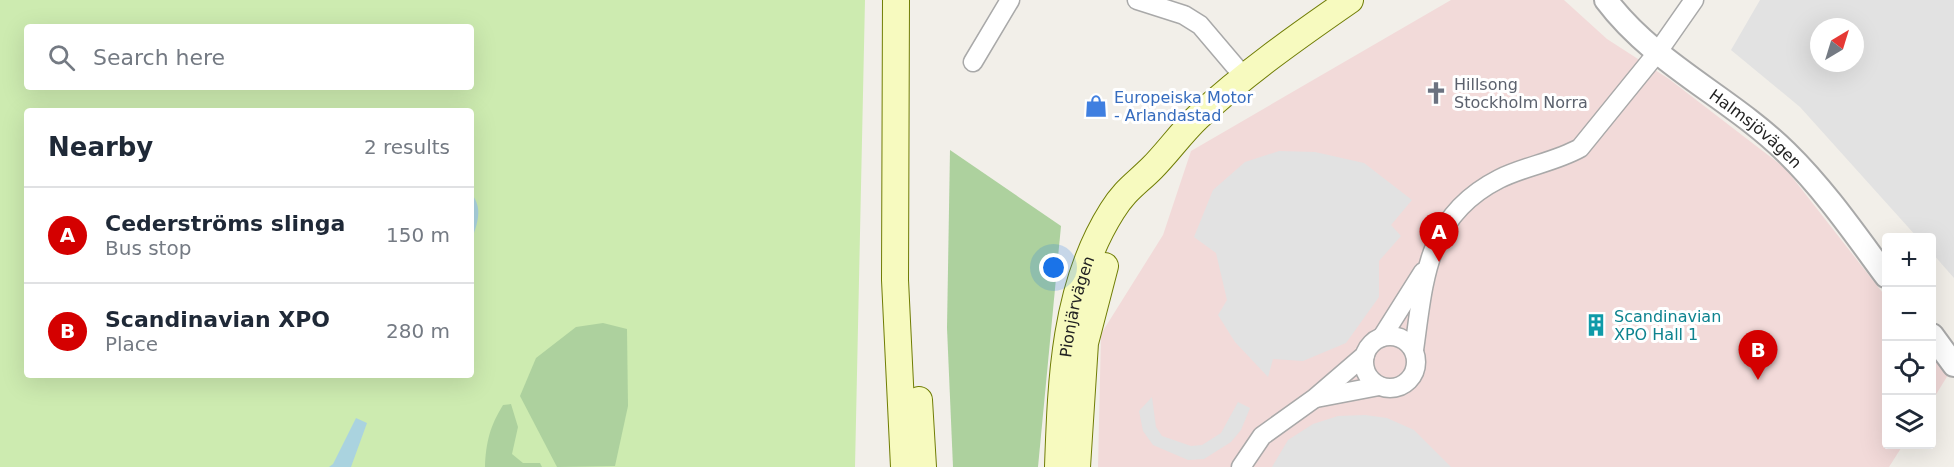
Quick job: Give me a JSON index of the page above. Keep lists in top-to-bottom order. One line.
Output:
{"streets":{"main road":["Pionjärvägen"],"street":["Halmsjövägen"]},"places":{"church":["Hillsong Stockholm Norra"],"shop":["Europeiska Motor - Arlandastad"],"building":["Scandinavian XPO Hall 1"]},"north":"top right","page":{"search":"Search here","heading":["Nearby","2 results"],"list":[{"mark":"A","name":"Cederströms slinga","note":"Bus stop","value":"150 m"},{"mark":"B","name":"Scandinavian XPO","note":"Place","value":"280 m"}],"pins":["A","B"],"map_buttons":["+","−"]}}
